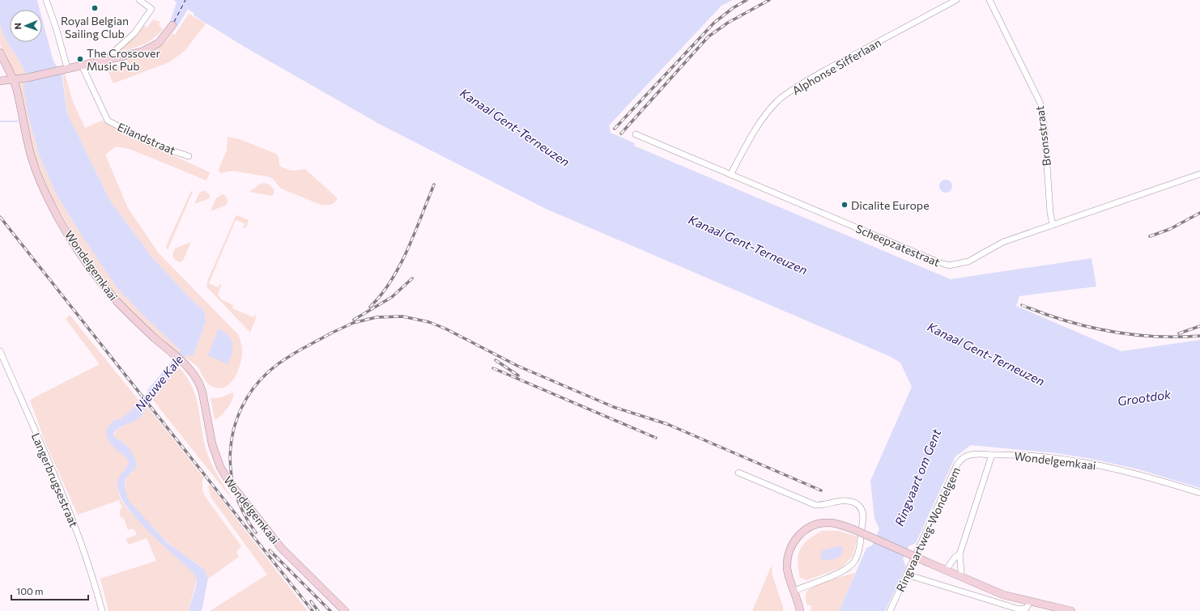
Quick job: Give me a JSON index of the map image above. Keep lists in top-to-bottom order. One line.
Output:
{"streets":{"main road":["Wondelgemkaai"],"street":["Alphonse Sifferlaan","Bronsstraat","Eilandstraat","Scheepzatestraat","Langerbrugsestraat","Ringvaartweg-Wondelgem"]},"crossings":[["Alphonse Sifferlaan","Scheepzatestraat"],["Bronsstraat","Scheepzatestraat"],["Wondelgemkaai","Ringvaartweg-Wondelgem"]],"water":["Kanaal Gent-Terneuzen","Nieuwe Kale","Grootdok","Ringvaart om Gent"],"places":["Royal Belgian Sailing Club","The Crossover Music Pub","Dicalite Europe"],"scale_bar":"100 m","north":"left"}
